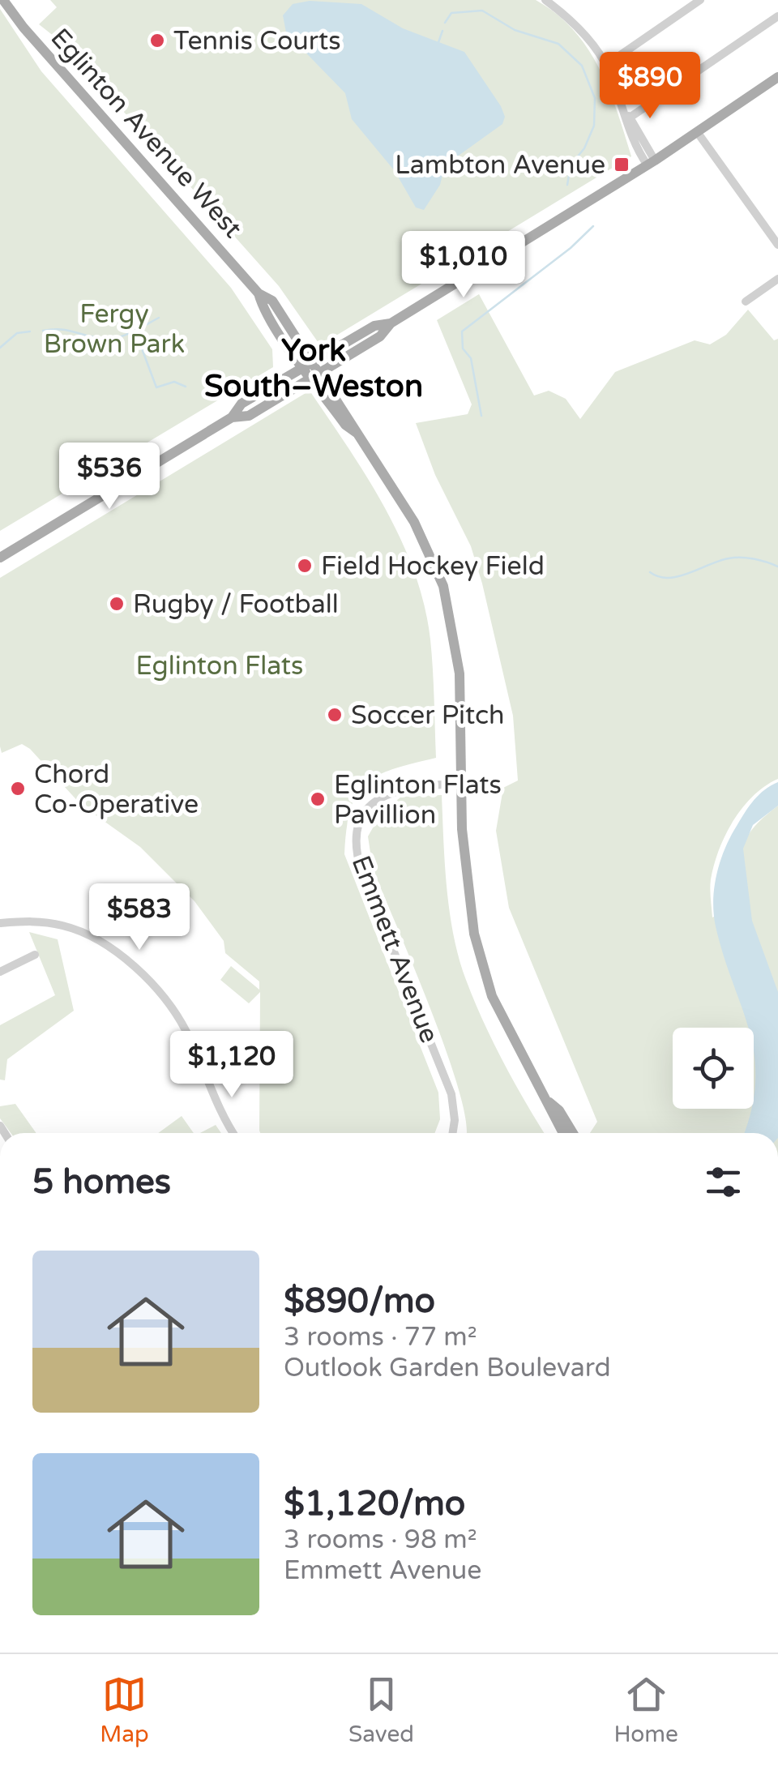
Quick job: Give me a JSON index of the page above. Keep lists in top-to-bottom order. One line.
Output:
{"streets":{"main road":["Eglinton Avenue West"],"street":["Emmett Avenue"]},"crossings":[["Eglinton Avenue West","Emmett Avenue"]],"districts":["York South–Weston"],"parks":["Fergy Brown Park","Eglinton Flats"],"places":{"other":["Tennis Courts","Field Hockey Field","Rugby / Football","Soccer Pitch","Chord Co-Operative","Eglinton Flats Pavillion"],"transit":["Lambton Avenue"]},"page":{"price":["$890","$1,010","$536","$583","$1,120"],"heading":"5 homes","list":[{"name":"$890/mo","note":"3 rooms · 77 m² · Outlook Garden Boulevard"},{"name":"$1,120/mo","note":"3 rooms · 98 m² · Emmett Avenue"}],"tabs":["Map","Saved","Home"]}}
